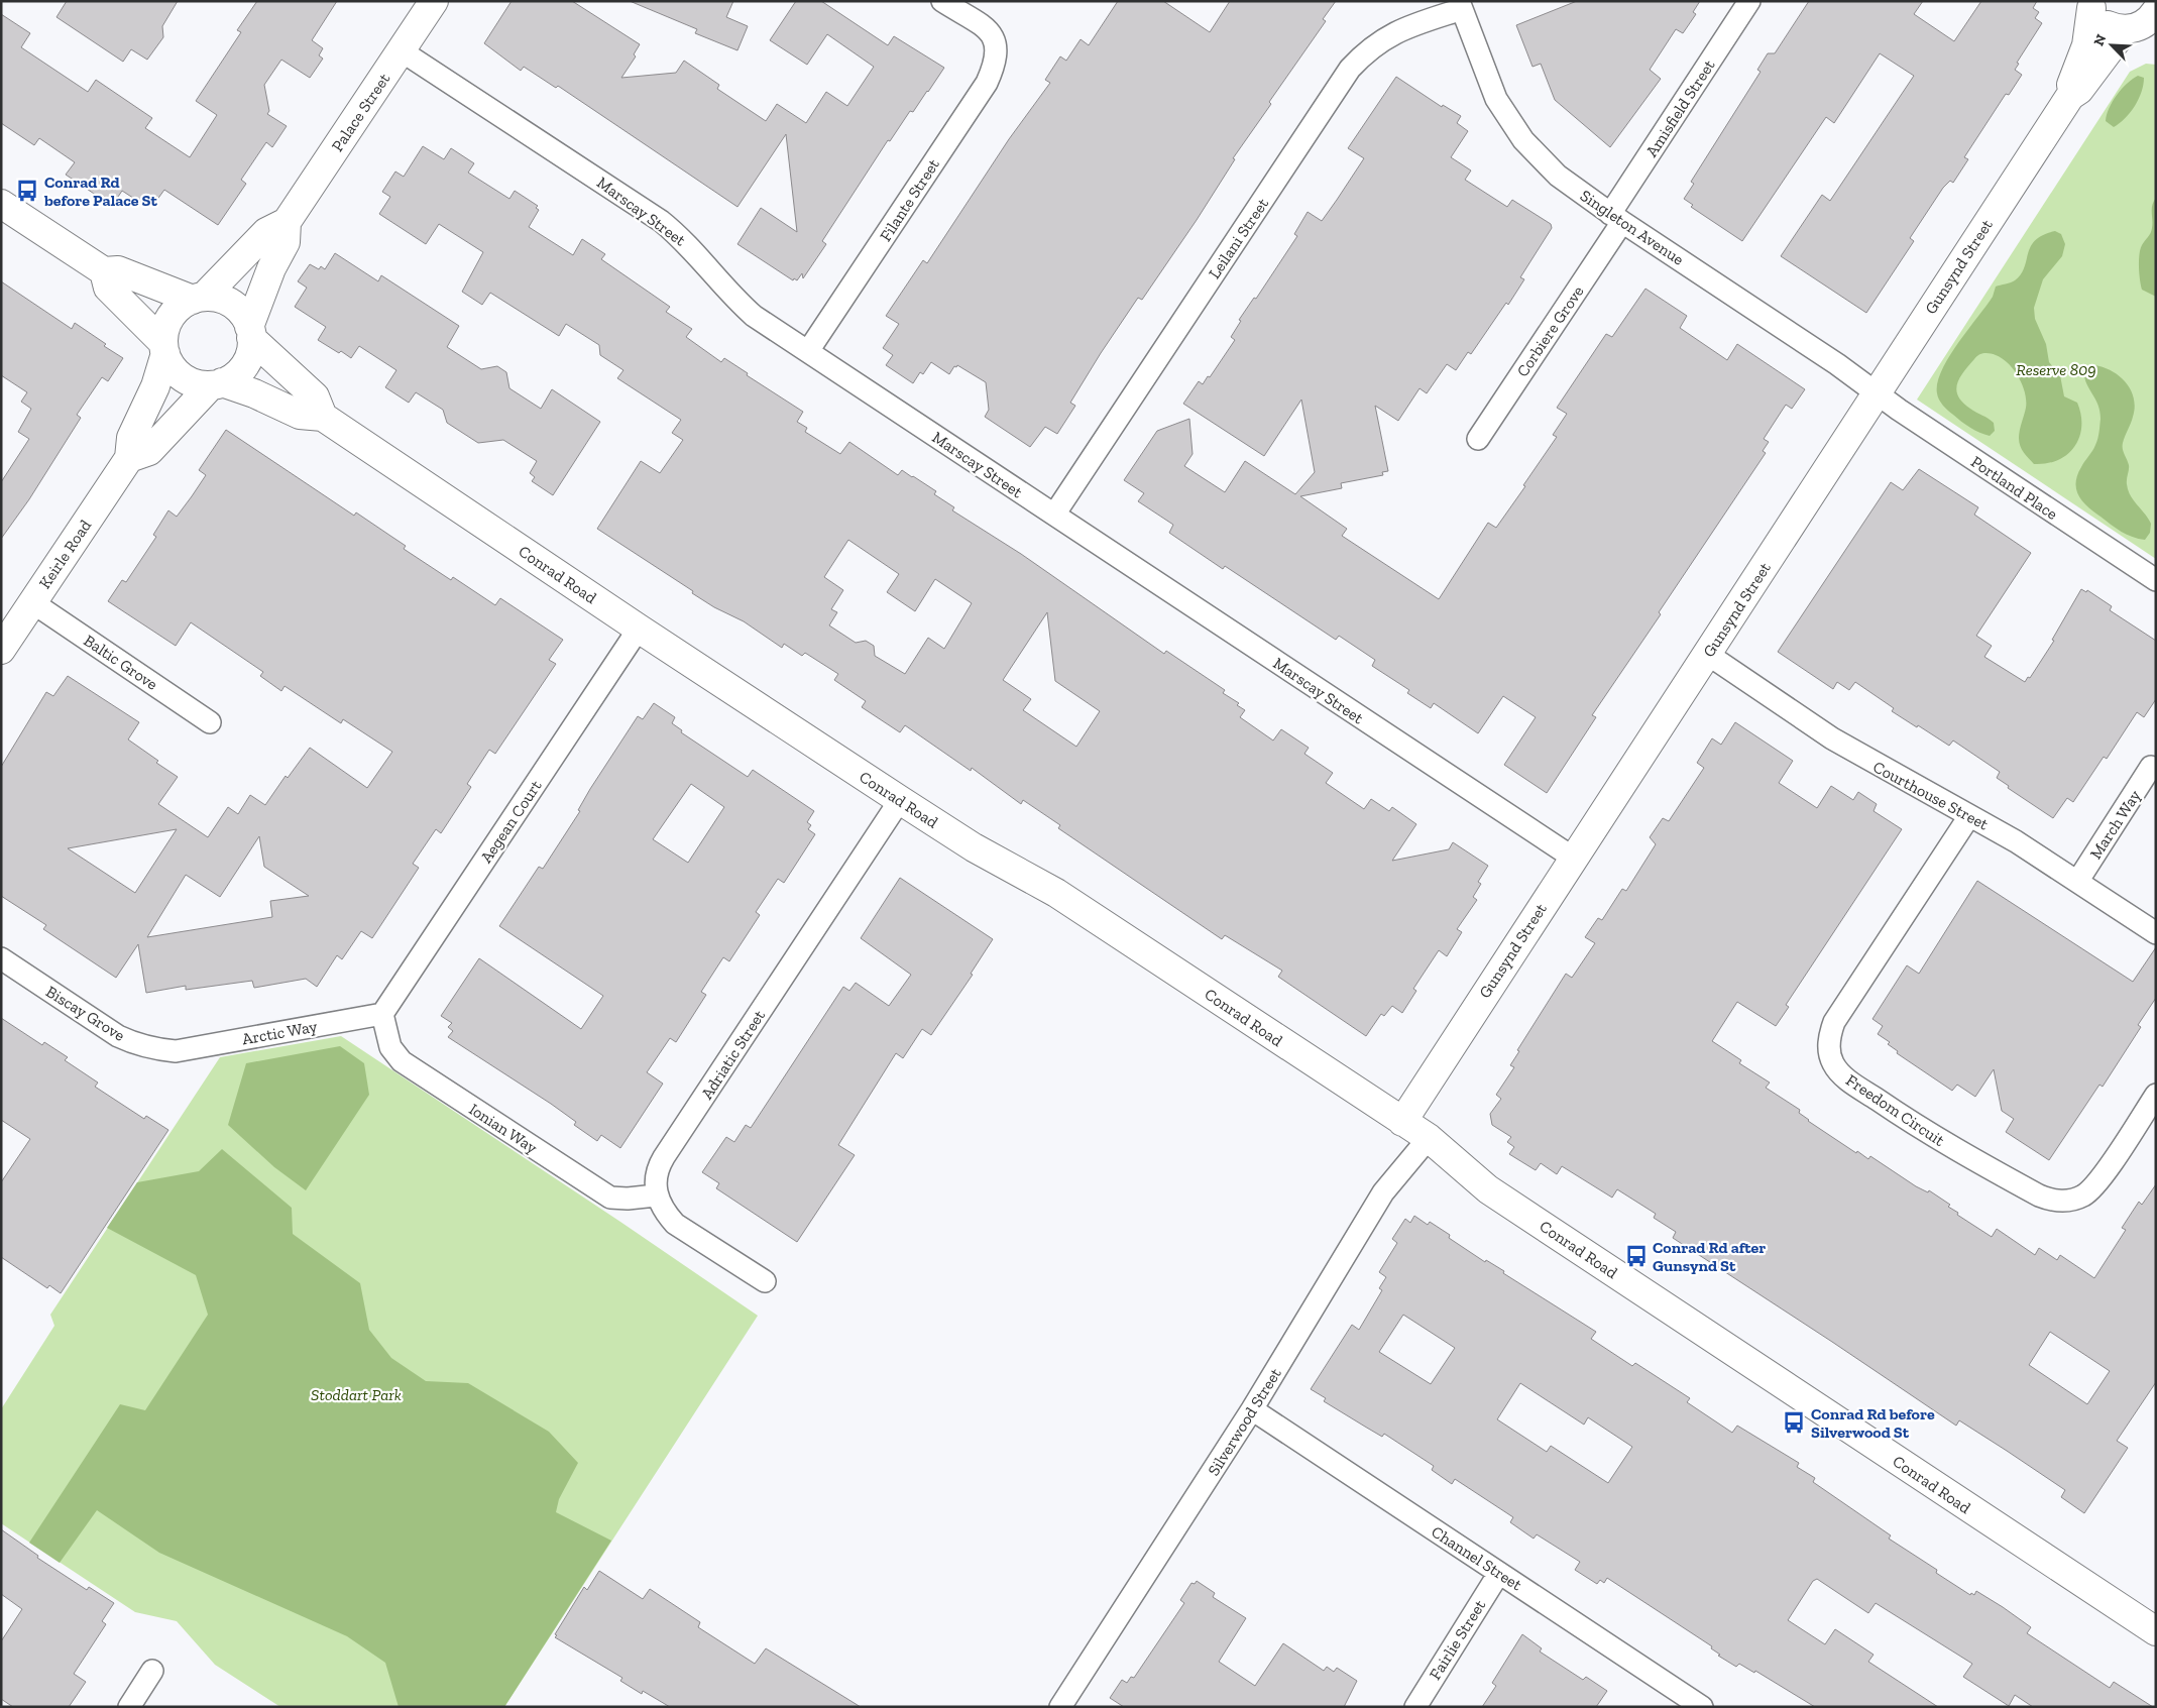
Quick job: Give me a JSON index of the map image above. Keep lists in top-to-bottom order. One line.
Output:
{"streets":{"street":["Amisfield Street","Palace Street","Filante Street","Marscay Street","Singleton Avenue","Leilani Street","Gunsynd Street","Corbiere Grove","Portland Place","Keirle Road","Conrad Road","Baltic Grove","Courthouse Street","Aegean Court","March Way","Biscay Grove","Arctic Way","Adriatic Street","Freedom Circuit","Ionian Way","Silverwood Street","Channel Street","Fairlie Street"]},"crossings":[["Amisfield Street","Singleton Avenue"],["Amisfield Street","Corbiere Grove"],["Palace Street","Marscay Street"],["Palace Street","Keirle Road"],["Palace Street","Conrad Road"],["Filante Street","Marscay Street"],["Marscay Street","Leilani Street"],["Marscay Street","Gunsynd Street"],["Singleton Avenue","Leilani Street"],["Singleton Avenue","Gunsynd Street"],["Singleton Avenue","Corbiere Grove"],["Singleton Avenue","Portland Place"],["Gunsynd Street","Portland Place"],["Gunsynd Street","Conrad Road"],["Gunsynd Street","Courthouse Street"],["Keirle Road","Conrad Road"],["Keirle Road","Baltic Grove"],["Conrad Road","Aegean Court"],["Conrad Road","Adriatic Street"],["Conrad Road","Silverwood Street"],["Courthouse Street","March Way"],["Courthouse Street","Freedom Circuit"],["Aegean Court","Arctic Way"],["Aegean Court","Ionian Way"],["Biscay Grove","Arctic Way"],["Arctic Way","Ionian Way"],["Adriatic Street","Ionian Way"],["Silverwood Street","Channel Street"],["Channel Street","Fairlie Street"]],"parks":["Reserve 809","Stoddart Park"],"places":{"bus stop":["Conrad Rd before Palace St","Conrad Rd after Gunsynd St","Conrad Rd before Silverwood St"]},"north":"top left"}
